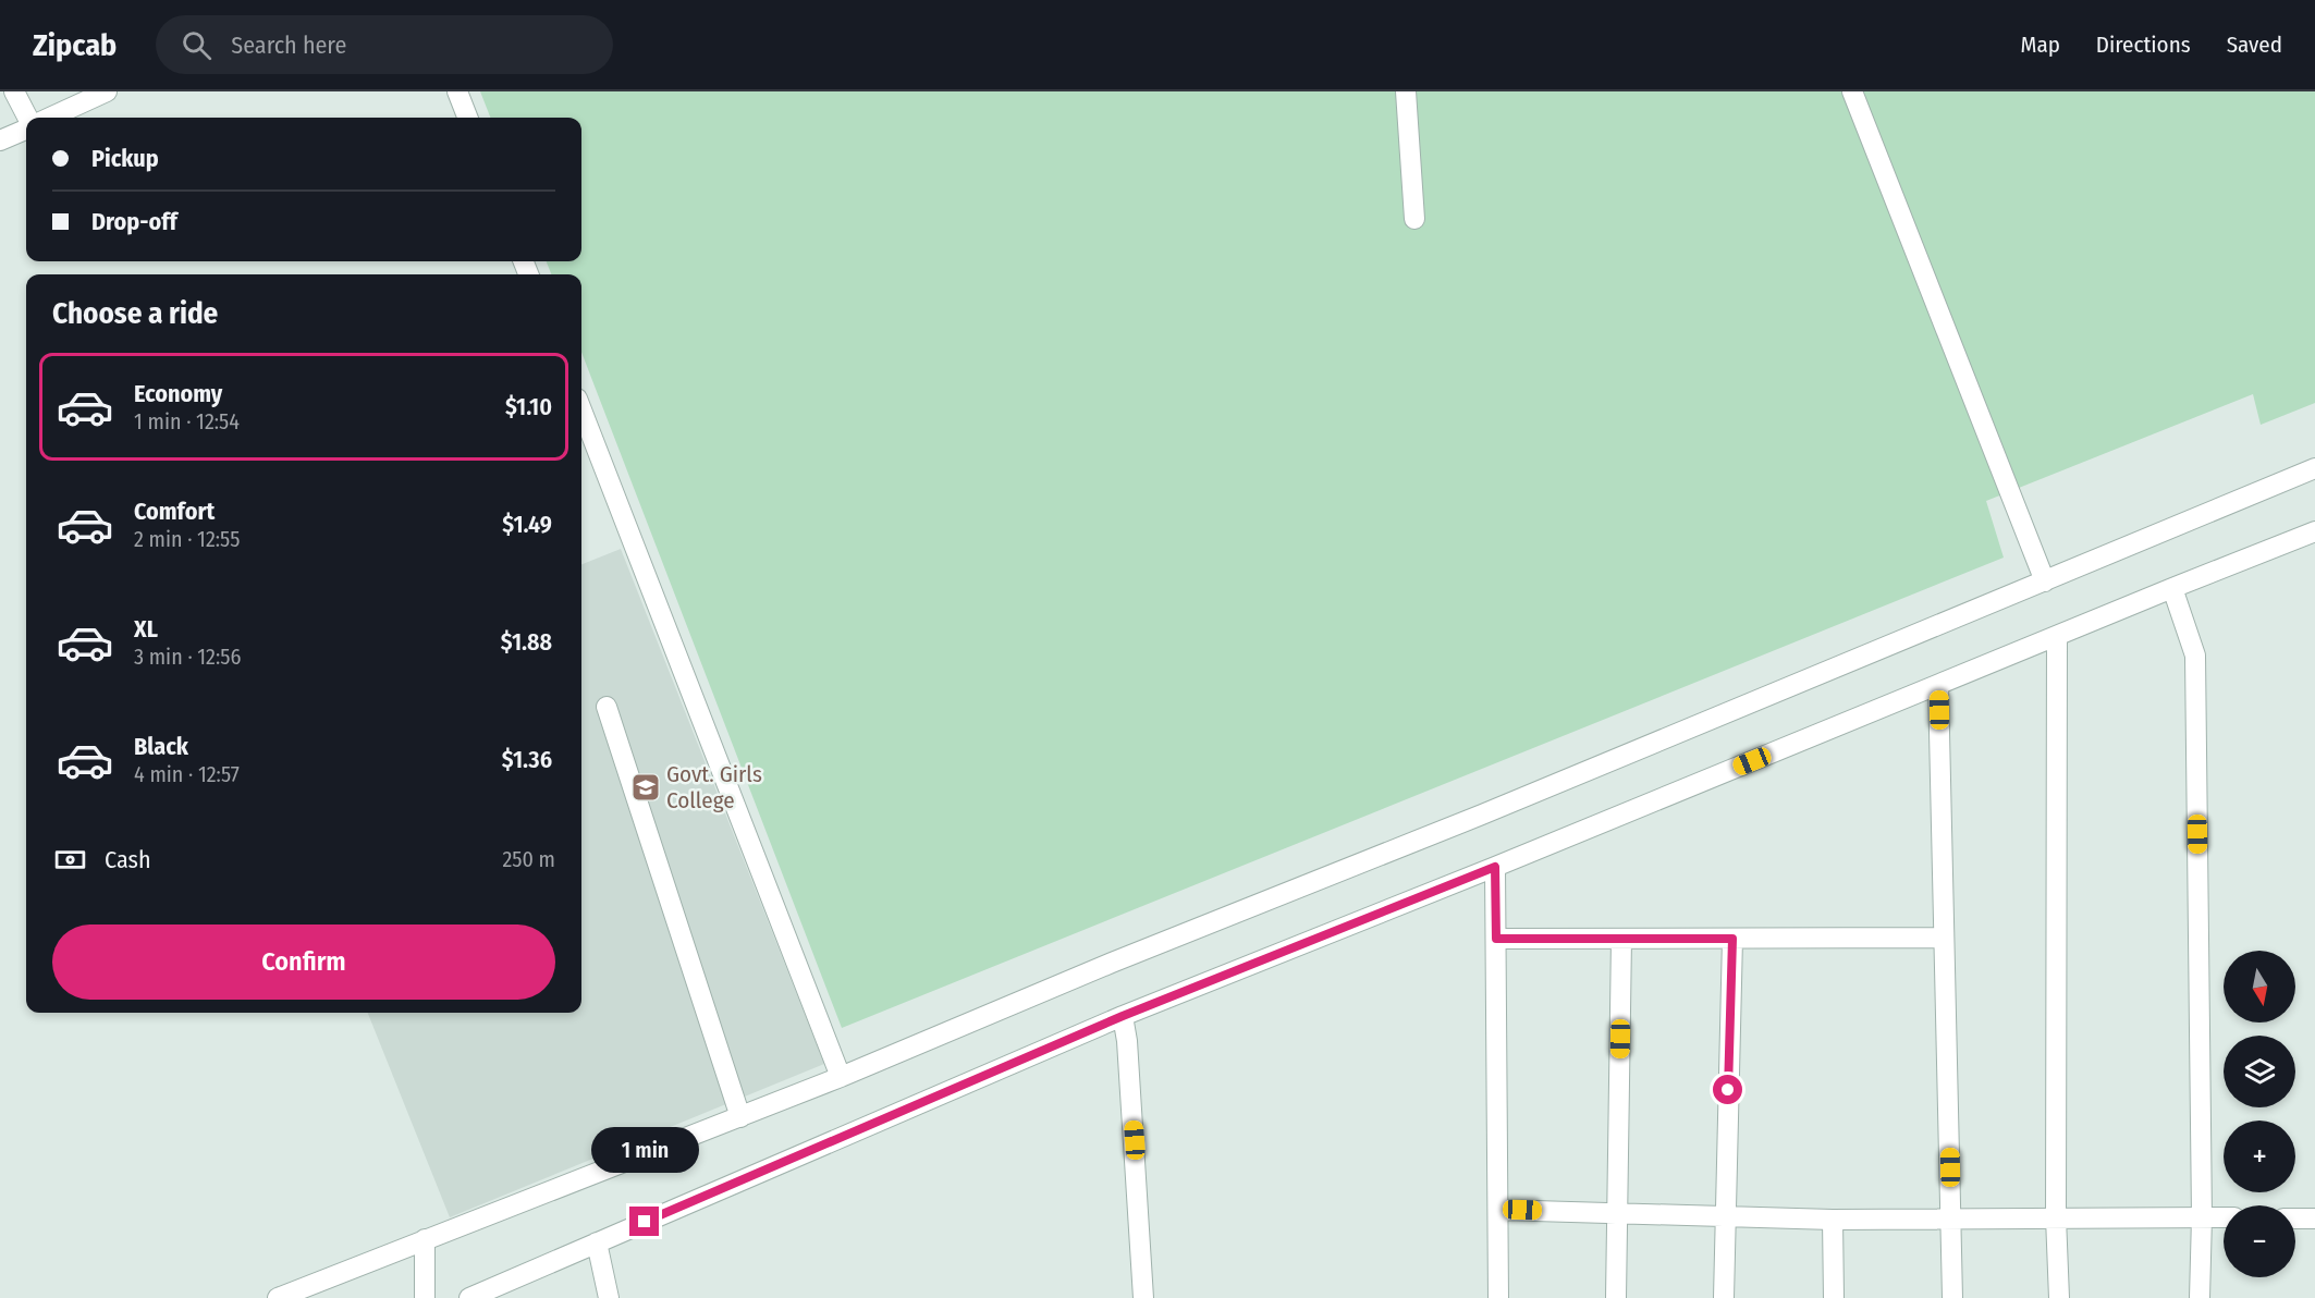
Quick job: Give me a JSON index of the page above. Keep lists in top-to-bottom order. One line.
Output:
{"places":{"school or university":["Govt. Girls College"]},"north":"bottom","page":{"header":"Zipcab","search":"Search here","nav":["Map","Directions","Saved"],"banner":["Pickup","Drop-off"],"heading":"Choose a ride","list":[{"name":"Economy","note":"1 min · 12:54","value":"$1.10"},{"name":"Comfort","note":"2 min · 12:55","value":"$1.49"},{"name":"XL","note":"3 min · 12:56","value":"$1.88"},{"name":"Black","note":"4 min · 12:57","value":"$1.36"}],"pay":["Cash","250 m"],"buttons":"Confirm","map_buttons":["+","−"],"bubble":"1 min"}}
